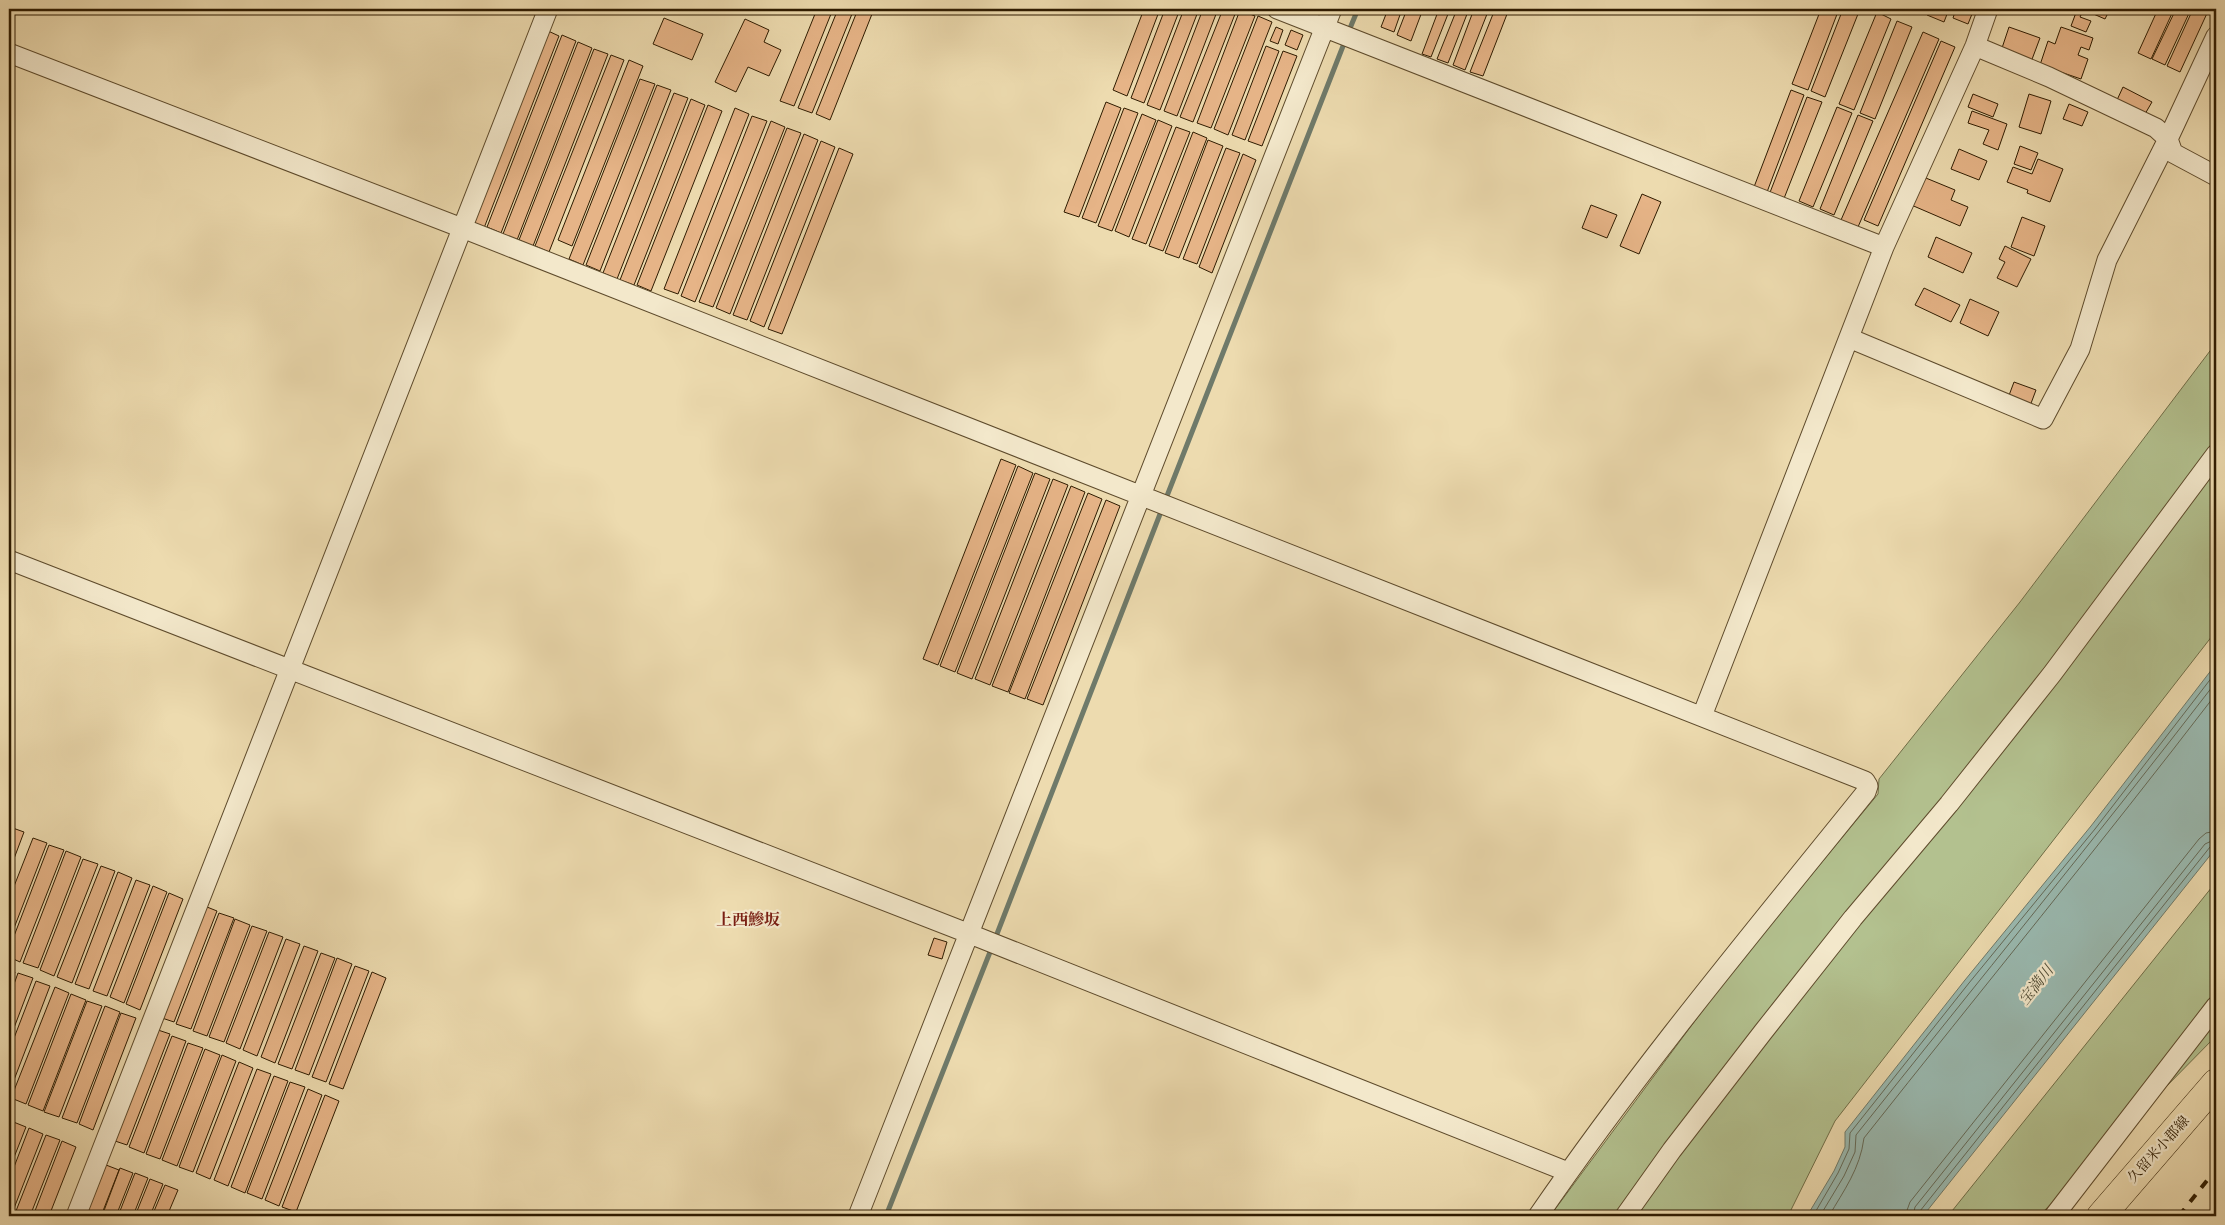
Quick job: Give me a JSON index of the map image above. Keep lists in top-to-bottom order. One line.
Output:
{"streets":{"main road":["久留米小郡線"]},"districts":["上西鰺坂"],"water":["宝満川"]}
